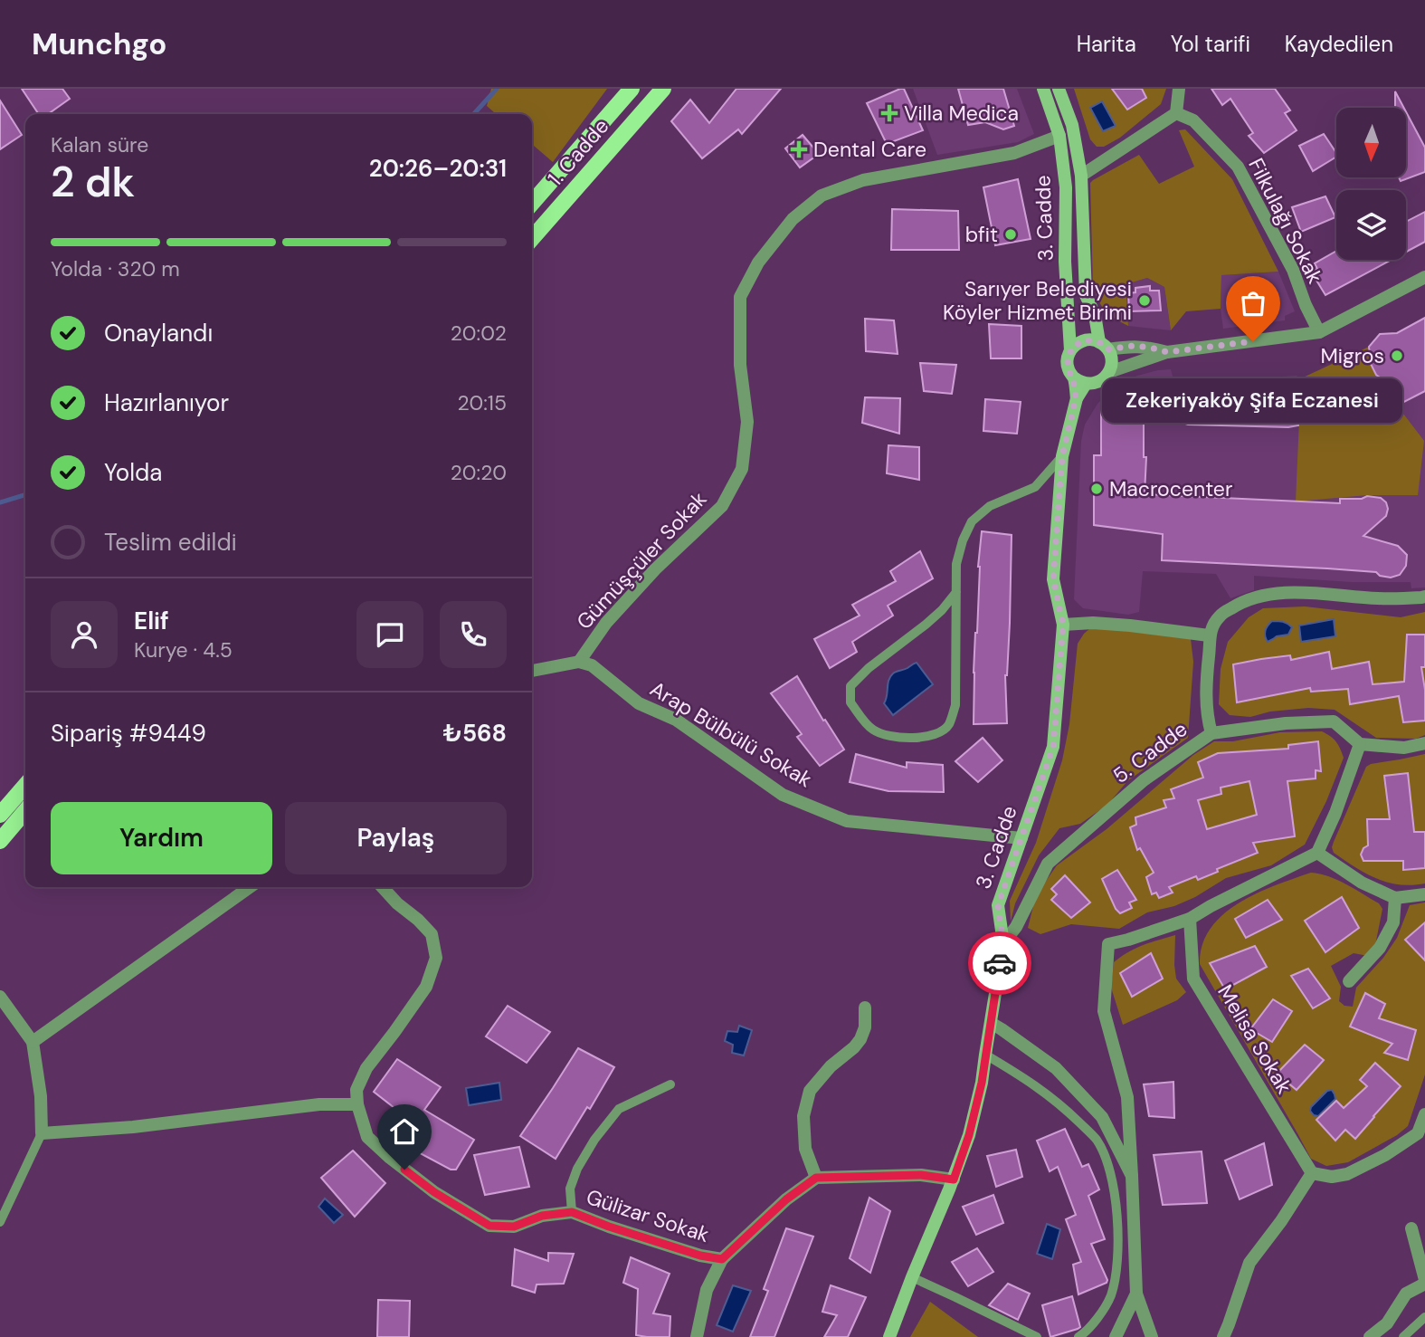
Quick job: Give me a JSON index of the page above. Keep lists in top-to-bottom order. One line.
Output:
{"streets":{"main road":["1. Cadde","3. Cadde"],"street":["Filkulağı Sokak","Gümüşçüler Sokak","Arap Bülbülü Sokak","5. Cadde","Melisa Sokak","Gülizar Sokak"]},"crossings":[["3. Cadde","Gümüşçüler Sokak"],["3. Cadde","Arap Bülbülü Sokak"],["3. Cadde","5. Cadde"],["Gümüşçüler Sokak","Arap Bülbülü Sokak"]],"places":{"health":["Villa Medica","Dental Care"],"other":["bfit","Sarıyer Belediyesi Köyler Hizmet Birimi","Zekeriyaköy Şifa Eczanesi","Migros","Macrocenter"]},"north":"bottom","page":{"header":"Munchgo","nav":["Harita","Yol tarifi","Kaydedilen"],"heading":["2 dk","Kalan süre","20:26–20:31"],"panel":["Elif","Kurye · 4.5","Sipariş #9449","₺568"],"bar":"Yolda · 320 m","list":[["Onaylandı","20:02"],["Hazırlanıyor","20:15"],["Yolda","20:20"],"Teslim edildi"],"bubble":"Zekeriyaköy Şifa Eczanesi","buttons":["Yardım","Paylaş"]}}
